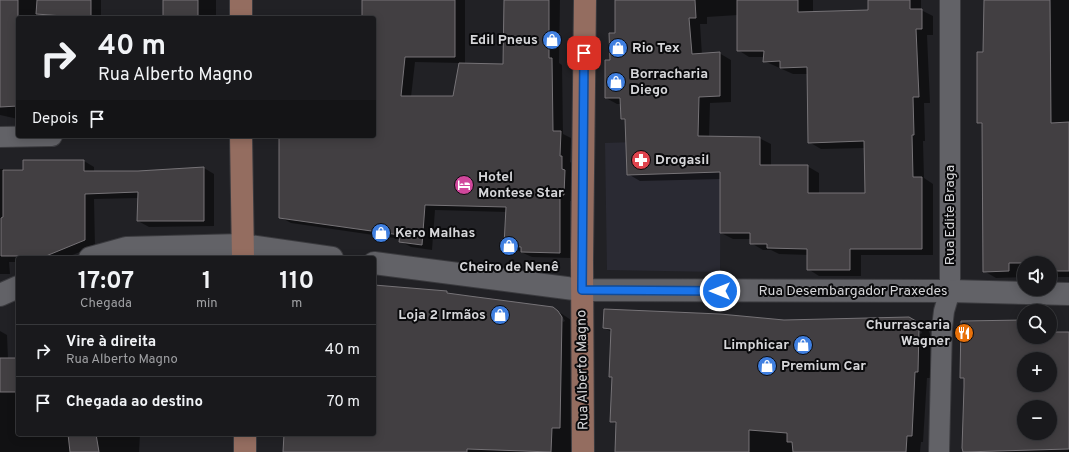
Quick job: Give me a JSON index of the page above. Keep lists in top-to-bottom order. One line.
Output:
{"streets":{"main road":["Rua Alberto Magno"],"street":["Rua Edite Braga","Rua Desembargador Praxedes"]},"crossings":[["Rua Edite Braga","Rua Desembargador Praxedes"],["Rua Desembargador Praxedes","Rua Alberto Magno"]],"places":{"shop":["Edil Pneus","Rio Tex","Borracharia Diego","Kero Malhas","Cheiro de Nenê","Loja 2 Irmãos","Limphicar","Premium Car"],"pharmacy":["Drogasil"],"hotel":["Hotel Montese Star"],"restaurant":["Churrascaria Wagner"]},"page":{"turn":["40 m","Rua Alberto Magno"],"then":"Depois","map_buttons":["+","−"],"eta":["17:07","Chegada","1","min","110","m"],"list":[{"name":"Vire à direita","note":"Rua Alberto Magno","value":"40 m"},{"name":"Chegada ao destino","value":"70 m"}]}}
